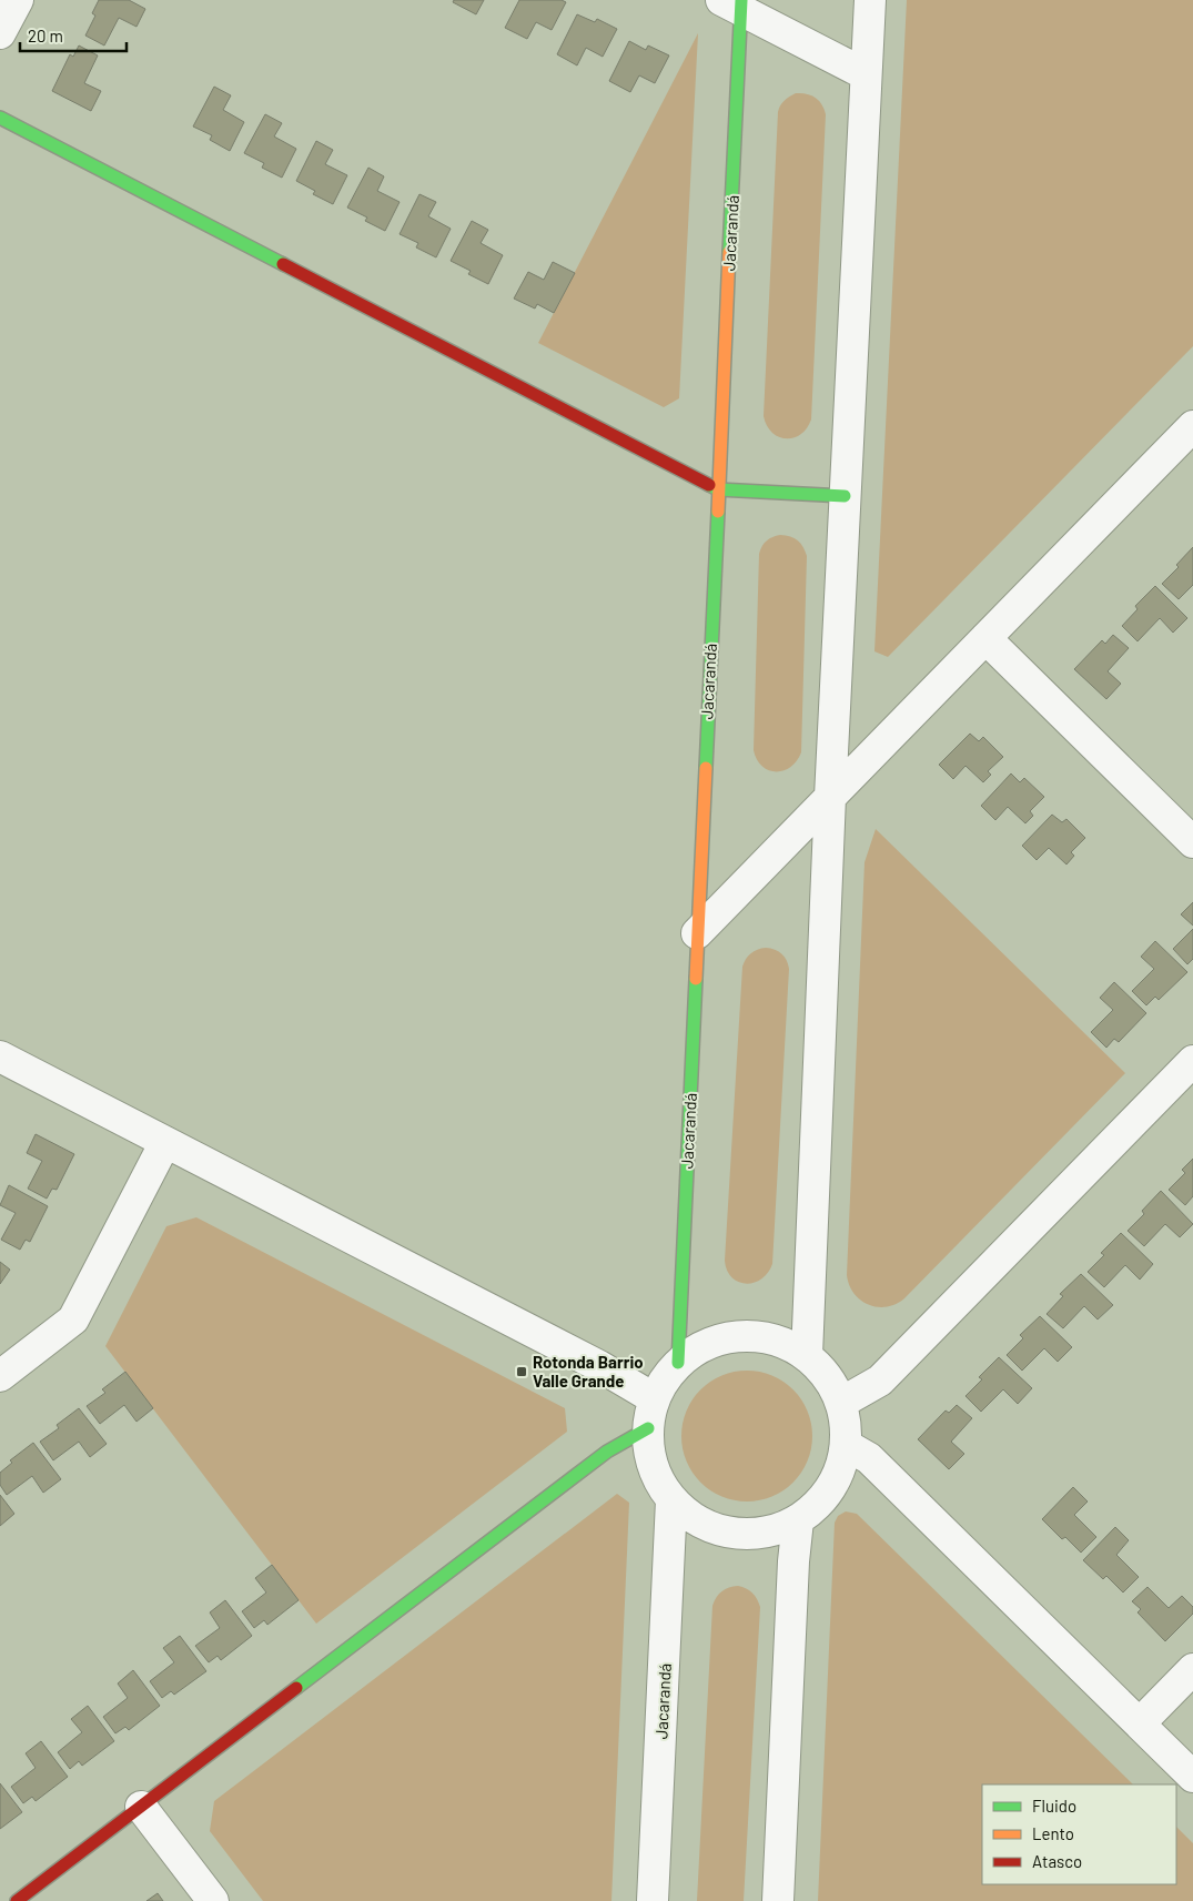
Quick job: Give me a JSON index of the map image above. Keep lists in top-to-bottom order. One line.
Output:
{"streets":{"street":["Jacarandá"]},"places":{"transit":["Rotonda Barrio Valle Grande"]},"legend":["Fluido","Lento","Atasco"],"scale_bar":"20 m"}
